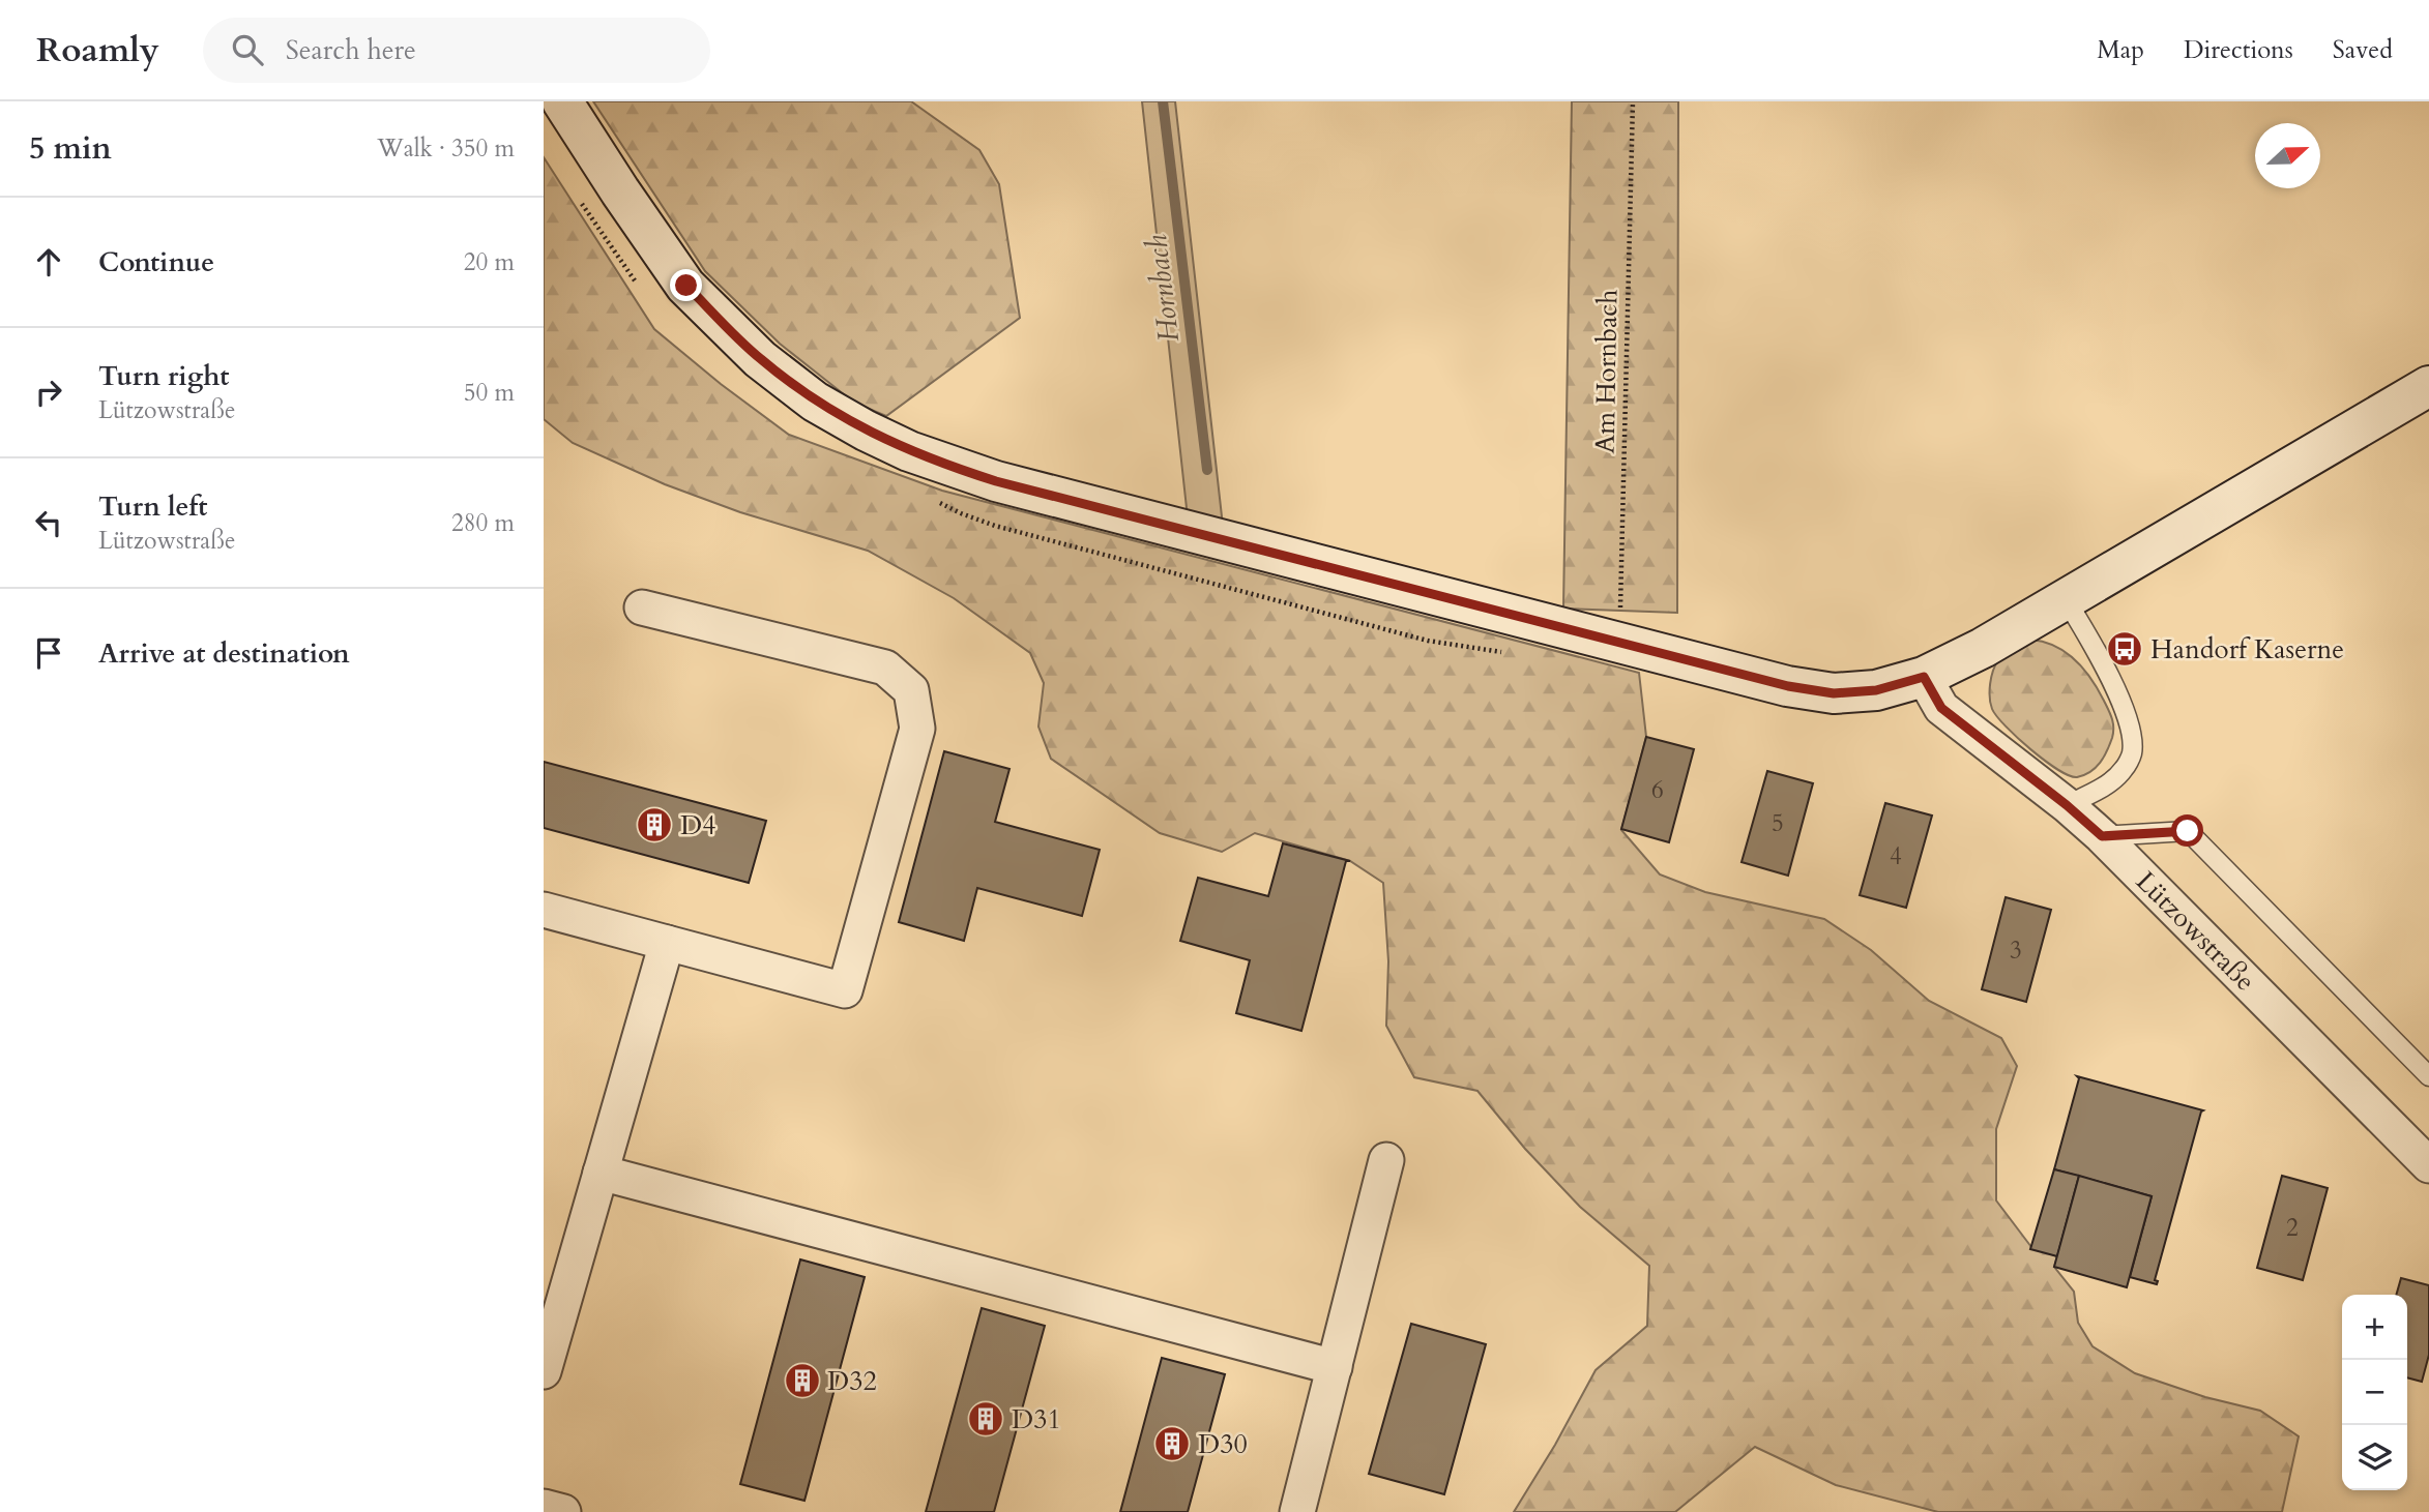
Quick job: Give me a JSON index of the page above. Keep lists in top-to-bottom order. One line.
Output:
{"streets":{"street":["Lützowstraße"],"path":["Am Hornbach"]},"water":["Hornbach"],"places":{"bus stop":["Handorf Kaserne"],"building":["D4","D32","D31","D30"]},"house_numbers":["6","5","4","3","2"],"north":"right","page":{"header":"Roamly","search":"Search here","nav":["Map","Directions","Saved"],"heading":["5 min","Walk · 350 m"],"list":[["Continue","20 m"],["Turn right","Lützowstraße","50 m"],["Turn left","Lützowstraße","280 m"],"Arrive at destination"],"map_buttons":["+","−"]}}
